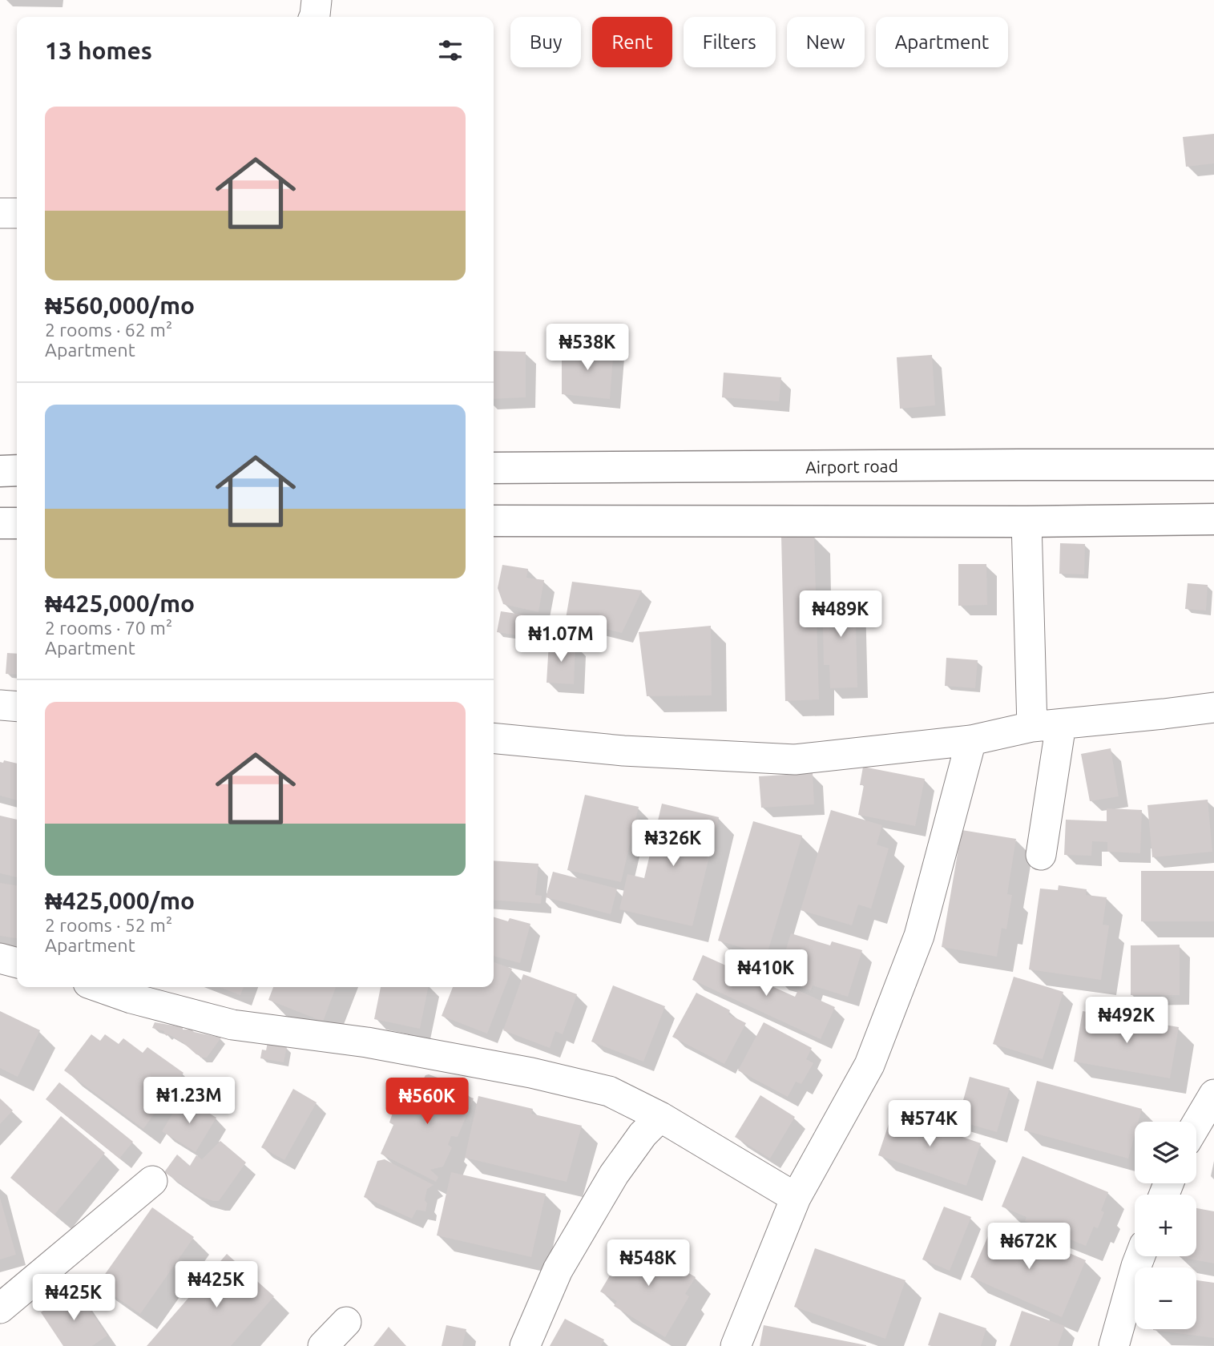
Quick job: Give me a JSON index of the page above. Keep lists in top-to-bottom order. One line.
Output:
{"streets":{"main road":["Airport road"]},"page":{"chip":["Buy","Rent","Filters","New","Apartment"],"heading":"13 homes","list":[{"name":"₦560,000/mo","note":"2 rooms · 62 m² · Apartment"},{"name":"₦425,000/mo","note":"2 rooms · 70 m² · Apartment"},{"name":"₦425,000/mo","note":"2 rooms · 52 m² · Apartment"}],"price":["₦538K","₦489K","₦1.07M","₦326K","₦410K","₦492K","₦1.23M","₦560K","₦574K","₦672K","₦548K","₦425K","₦425K"],"map_buttons":["+","−"]}}
